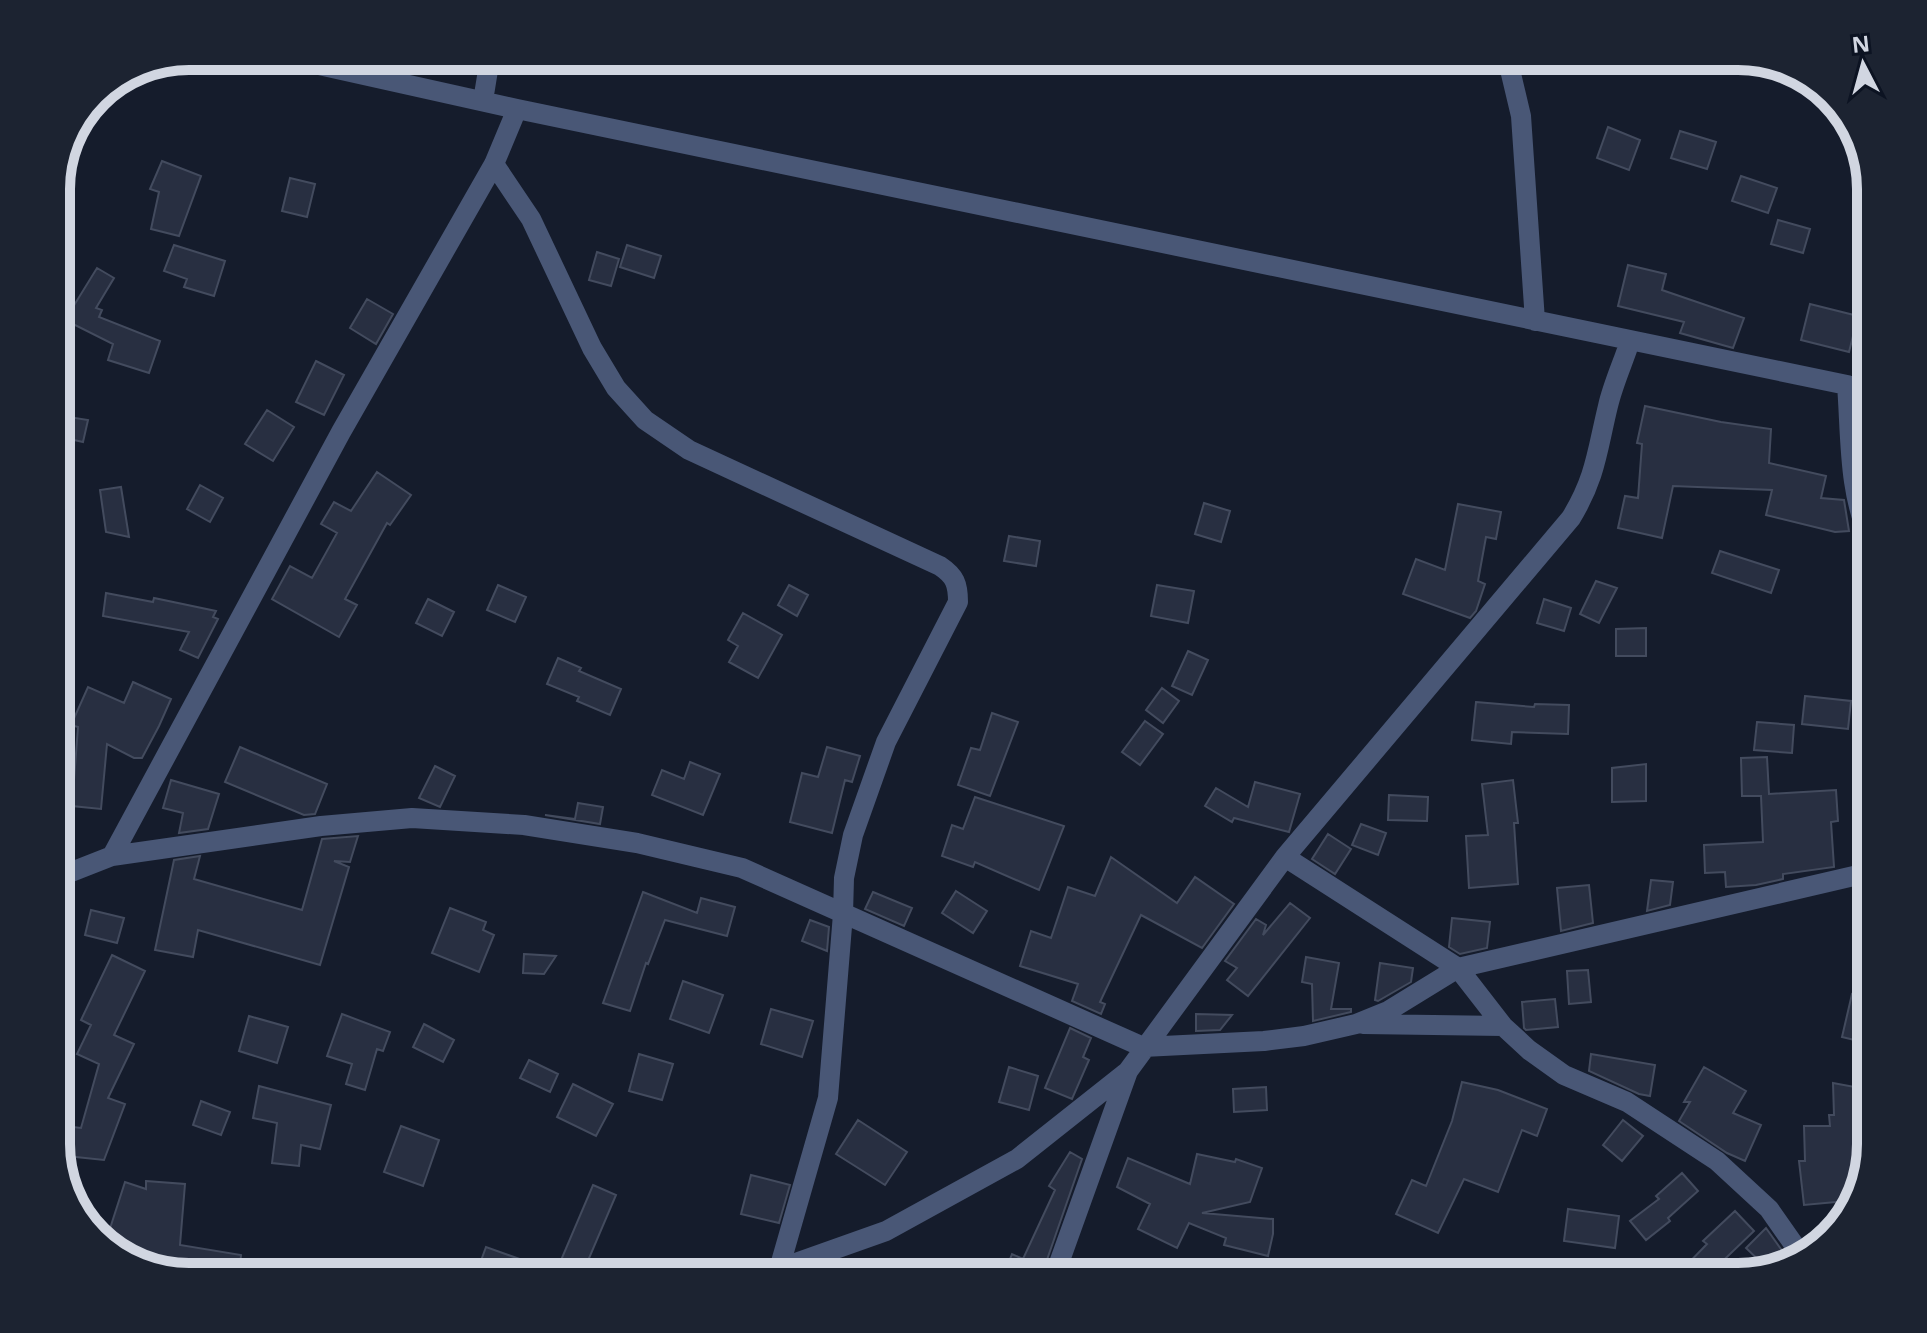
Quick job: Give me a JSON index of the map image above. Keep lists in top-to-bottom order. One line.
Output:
{"north":"top"}
